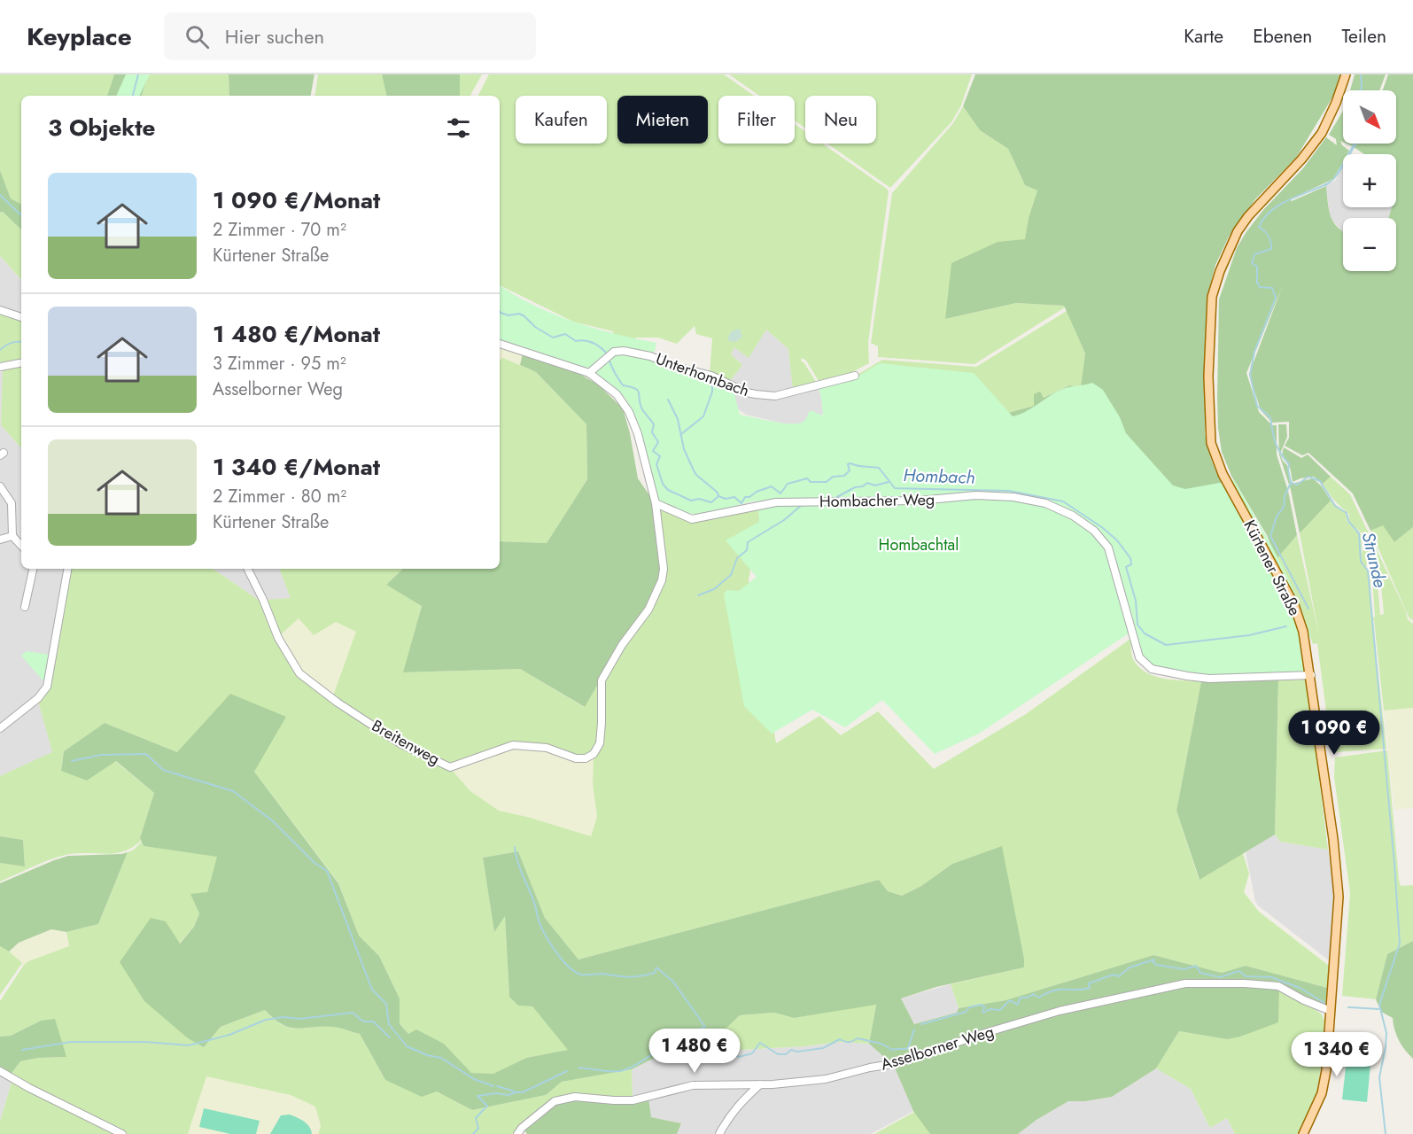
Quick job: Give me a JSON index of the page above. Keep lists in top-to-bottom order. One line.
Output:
{"streets":{"main road":["Kürtener Straße"],"street":["Unterhombach","Hombacher Weg","Breitenweg","Asselborner Weg"]},"crossings":[["Hombacher Weg","Kürtener Straße"],["Hombacher Weg","Breitenweg"],["Kürtener Straße","Asselborner Weg"]],"water":["Hombach","Strunde"],"parks":["Hombachtal"],"north":"bottom right","page":{"header":"Keyplace","search":"Hier suchen","nav":["Karte","Ebenen","Teilen"],"map_buttons":["+","−"],"chip":["Kaufen","Mieten","Filter","Neu"],"heading":"3 Objekte","list":[{"name":"1 090 €/Monat","note":"2 Zimmer · 70 m² · Kürtener Straße"},{"name":"1 480 €/Monat","note":"3 Zimmer · 95 m² · Asselborner Weg"},{"name":"1 340 €/Monat","note":"2 Zimmer · 80 m² · Kürtener Straße"}],"price":["1 090 €","1 480 €","1 340 €"]}}
